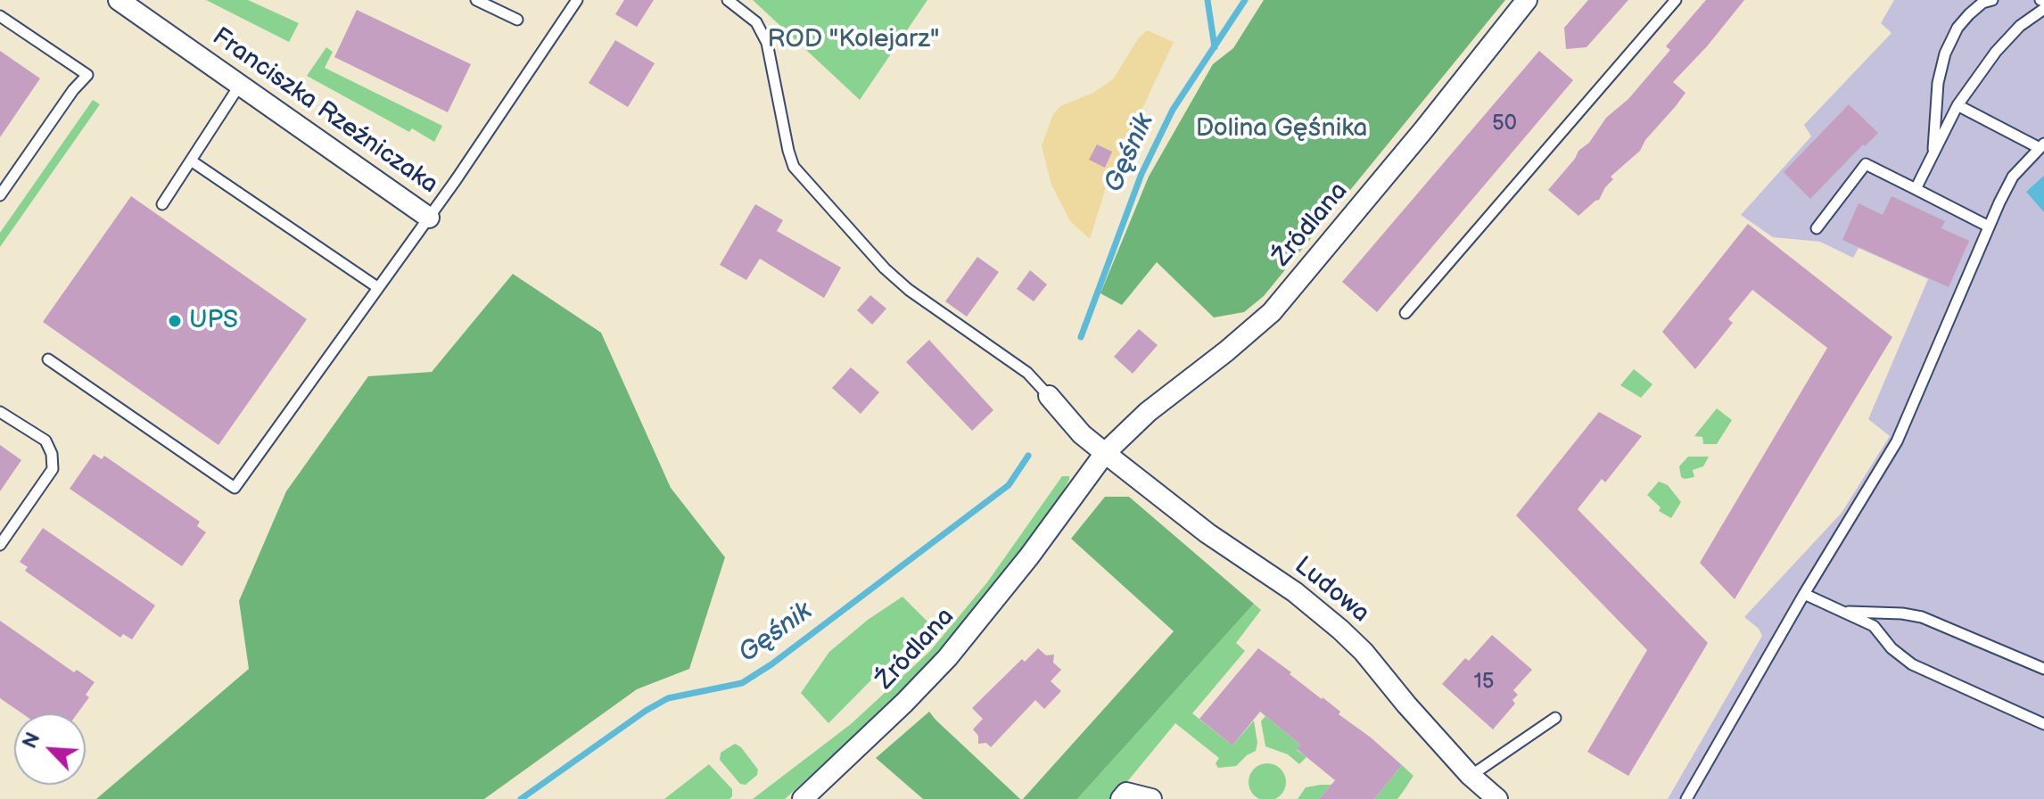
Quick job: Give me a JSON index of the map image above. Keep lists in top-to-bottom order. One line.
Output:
{"streets":{"street":["Franciszka Rzeźniczaka","Źródlana","Ludowa"]},"crossings":[["Źródlana","Ludowa"]],"water":["Gęśnik"],"parks":["ROD \"Kolejarz\"","Dolina Gęśnika"],"places":["UPS"],"house_numbers":["50","15"],"north":"top left"}
